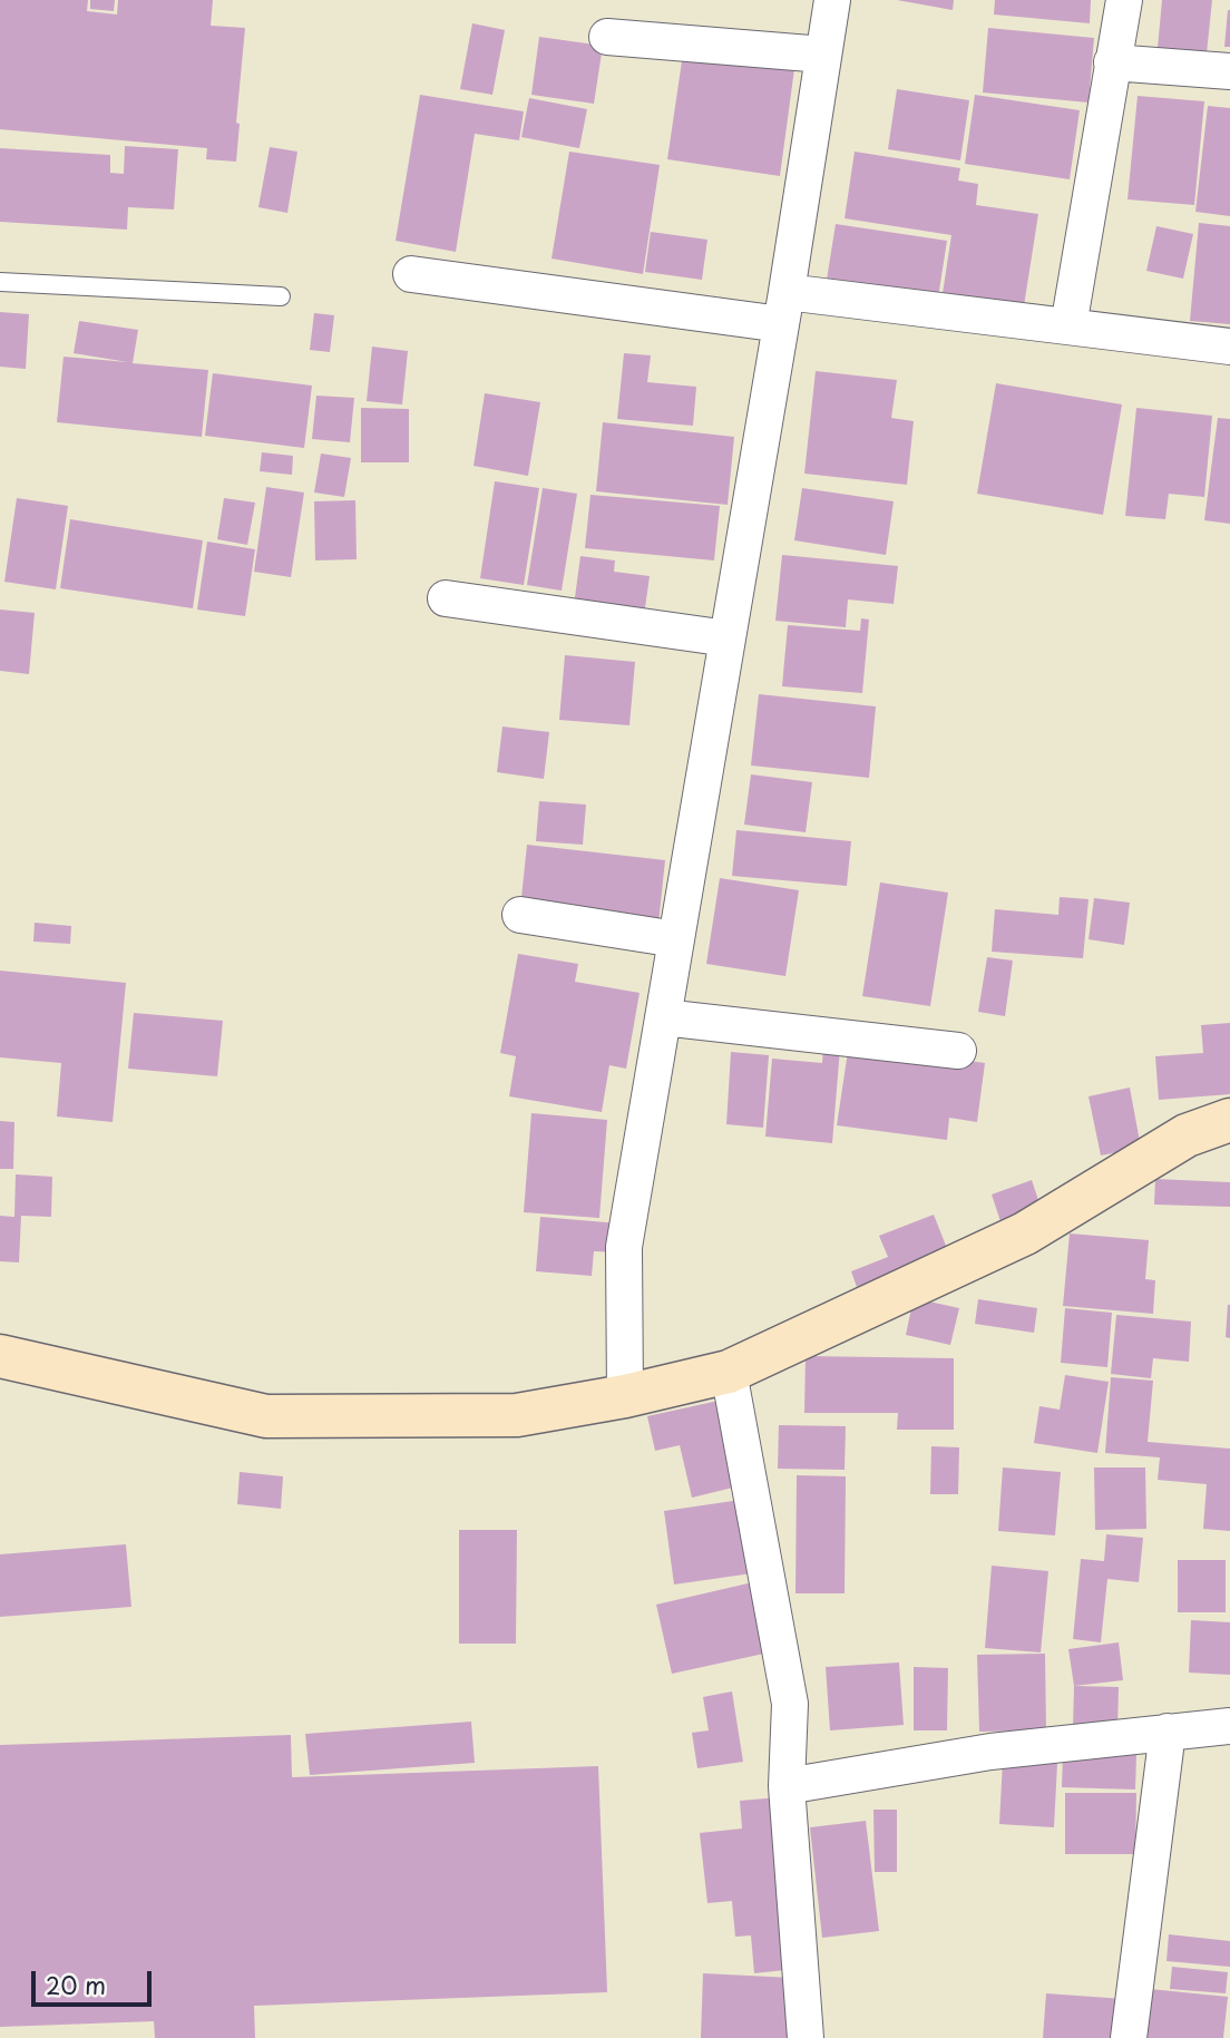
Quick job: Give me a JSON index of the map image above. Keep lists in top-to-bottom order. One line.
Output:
{"scale_bar":"20 m"}
